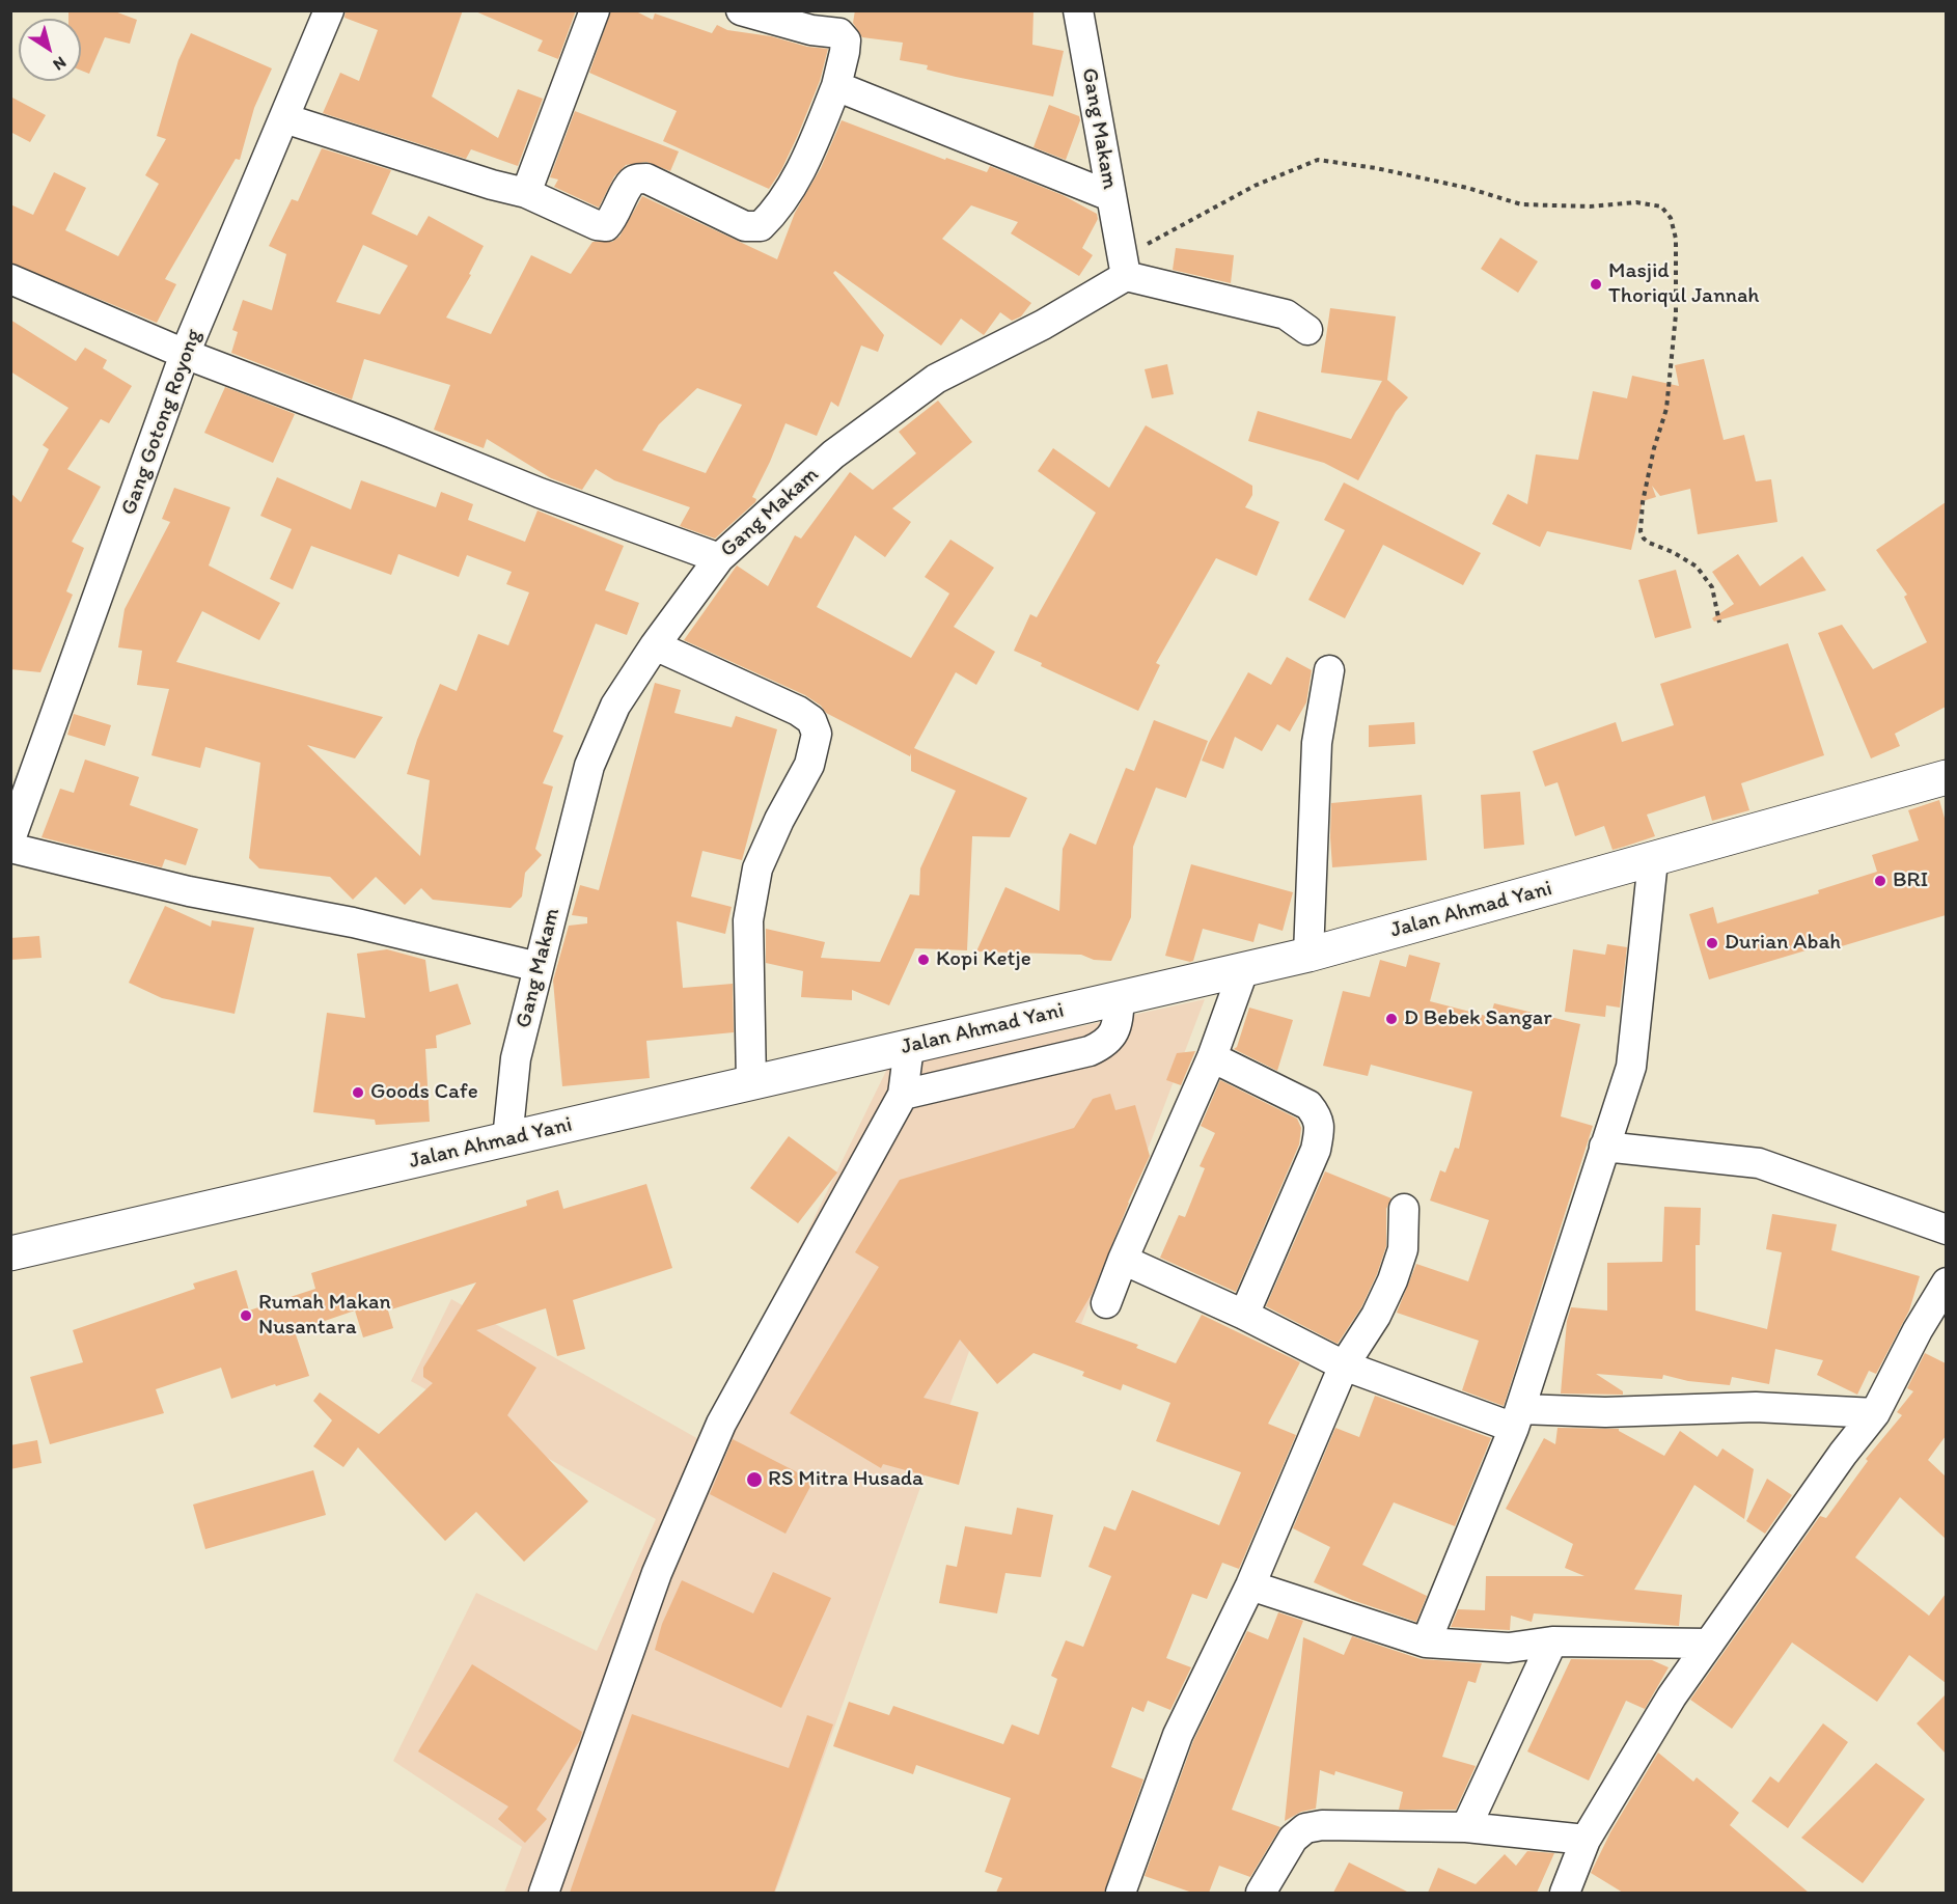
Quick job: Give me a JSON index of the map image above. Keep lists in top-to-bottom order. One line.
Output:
{"streets":{"highway":["Jalan Ahmad Yani"],"street":["Gang Makam","Gang Gotong Royong"]},"crossings":[["Gang Makam","Jalan Ahmad Yani"]],"places":["Masjid Thoriqul Jannah","BRI","Durian Abah","Kopi Ketje","D Bebek Sangar","Goods Cafe","Rumah Makan Nusantara","RS Mitra Husada"],"north":"bottom right"}
